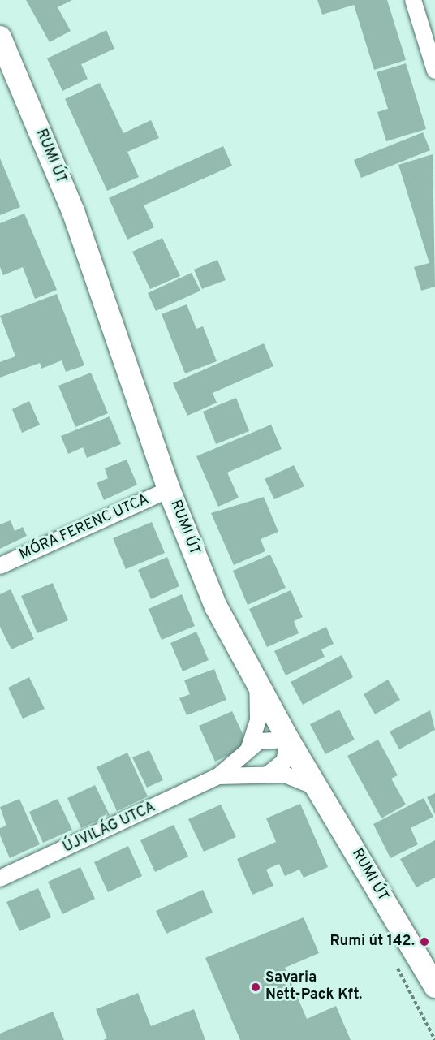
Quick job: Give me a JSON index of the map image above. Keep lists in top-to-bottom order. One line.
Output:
{"streets":{"street":["RUMI ÚT","MÓRA FERENC UTCA","ÚJVILÁG UTCA"]},"crossings":[["RUMI ÚT","MÓRA FERENC UTCA"],["RUMI ÚT","ÚJVILÁG UTCA"]],"places":["Rumi út 142.","Savaria Nett-Pack Kft."]}
